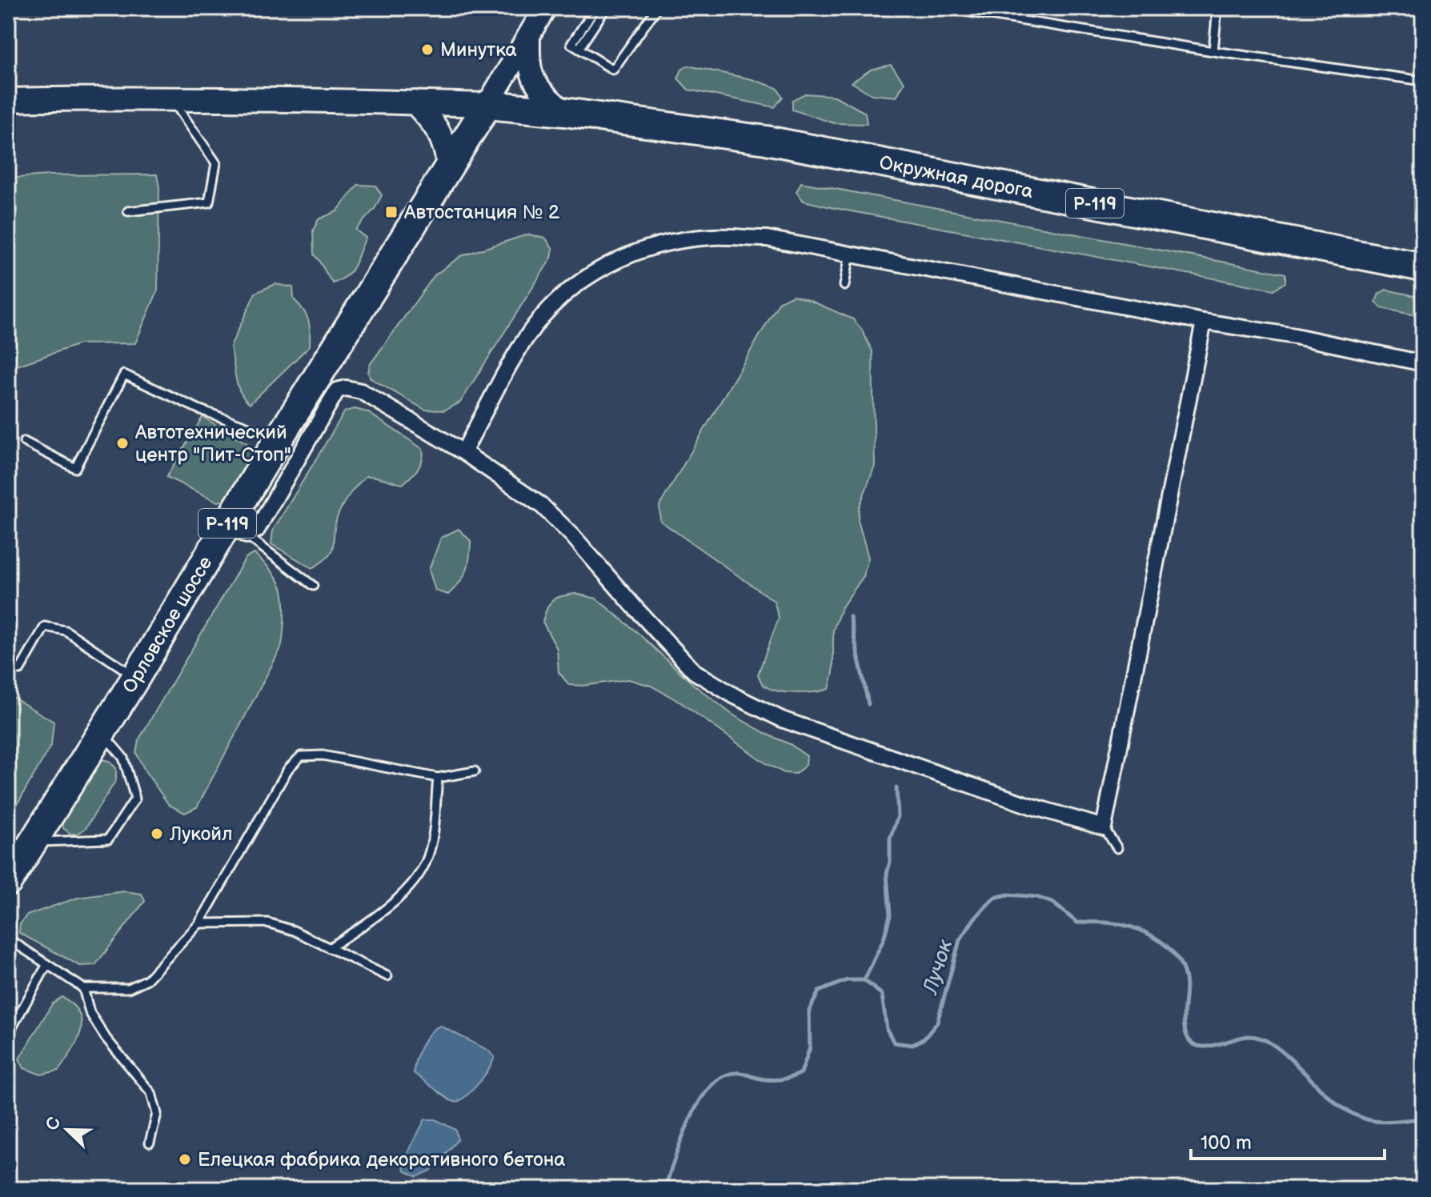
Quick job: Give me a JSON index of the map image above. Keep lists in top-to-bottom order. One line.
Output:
{"streets":{"highway":["Окружная дорога","Р-119","Орловское шоссе"]},"crossings":[["Окружная дорога","Орловское шоссе"]],"water":["Лучок"],"places":{"other":["Минутка","Автотехнический центр \"Пит-Стоп\"","Лукойл","Елецкая фабрика декоративного бетона"],"transit":["Автостанция № 2"]},"scale_bar":"100 m","north":"top left"}
